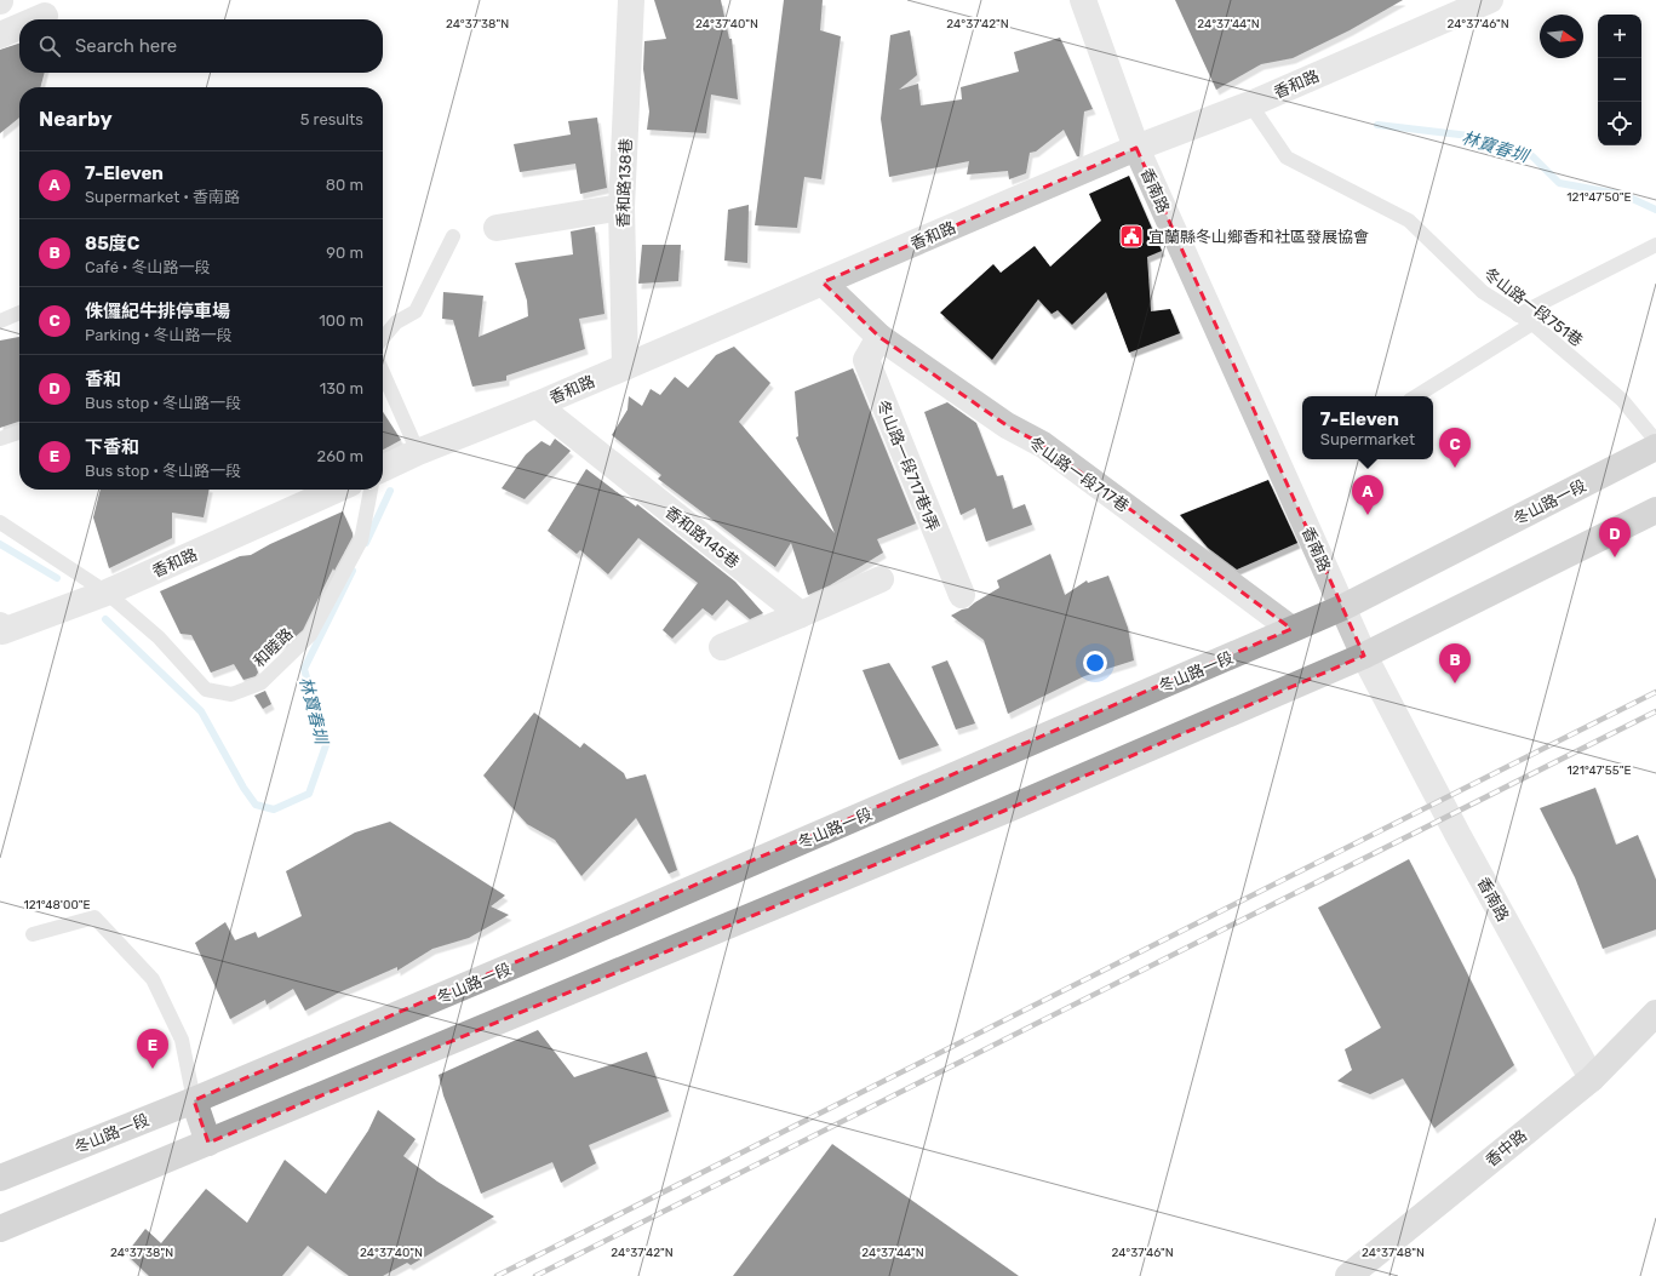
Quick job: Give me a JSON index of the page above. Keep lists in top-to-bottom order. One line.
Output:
{"streets":{"main road":["冬山路一段"],"street":["香和路","香和路138巷","香南路","冬山路一段717巷1弄","冬山路一段717巷","香和路145巷","香中路"],"lane":["冬山路一段751巷","和睦路"]},"crossings":[["香和路","香和路138巷"],["香和路","香南路"],["香和路","冬山路一段751巷"],["香和路","冬山路一段717巷"],["香和路","香和路145巷"],["香和路","和睦路"],["香南路","冬山路一段"],["香南路","香中路"],["冬山路一段717巷1弄","冬山路一段717巷"],["冬山路一段717巷","冬山路一段"]],"water":["林寶春圳"],"places":{"public building":["宜蘭縣冬山鄉香和社區發展協會"]},"north":"right","page":{"map_buttons":["+","−"],"search":"Search here","heading":["Nearby","5 results"],"list":[{"mark":"A","name":"7-Eleven","note":"Supermarket · 香南路","value":"80 m"},{"mark":"B","name":"85度C","note":"Café · 冬山路一段","value":"90 m"},{"mark":"C","name":"侏儸紀牛排停車場","note":"Parking · 冬山路一段","value":"100 m"},{"mark":"D","name":"香和","note":"Bus stop · 冬山路一段","value":"130 m"},{"mark":"E","name":"下香和","note":"Bus stop · 冬山路一段","value":"260 m"}],"popup":["7-Eleven","Supermarket"],"pins":["C","A","D","B","E"]},"coordinates":["24°37'38\"N","24°37'40\"N","24°37'42\"N","24°37'44\"N","24°37'46\"N","121°47'50\"E","121°47'55\"E","121°48'00\"E","24°37'48\"N"]}
